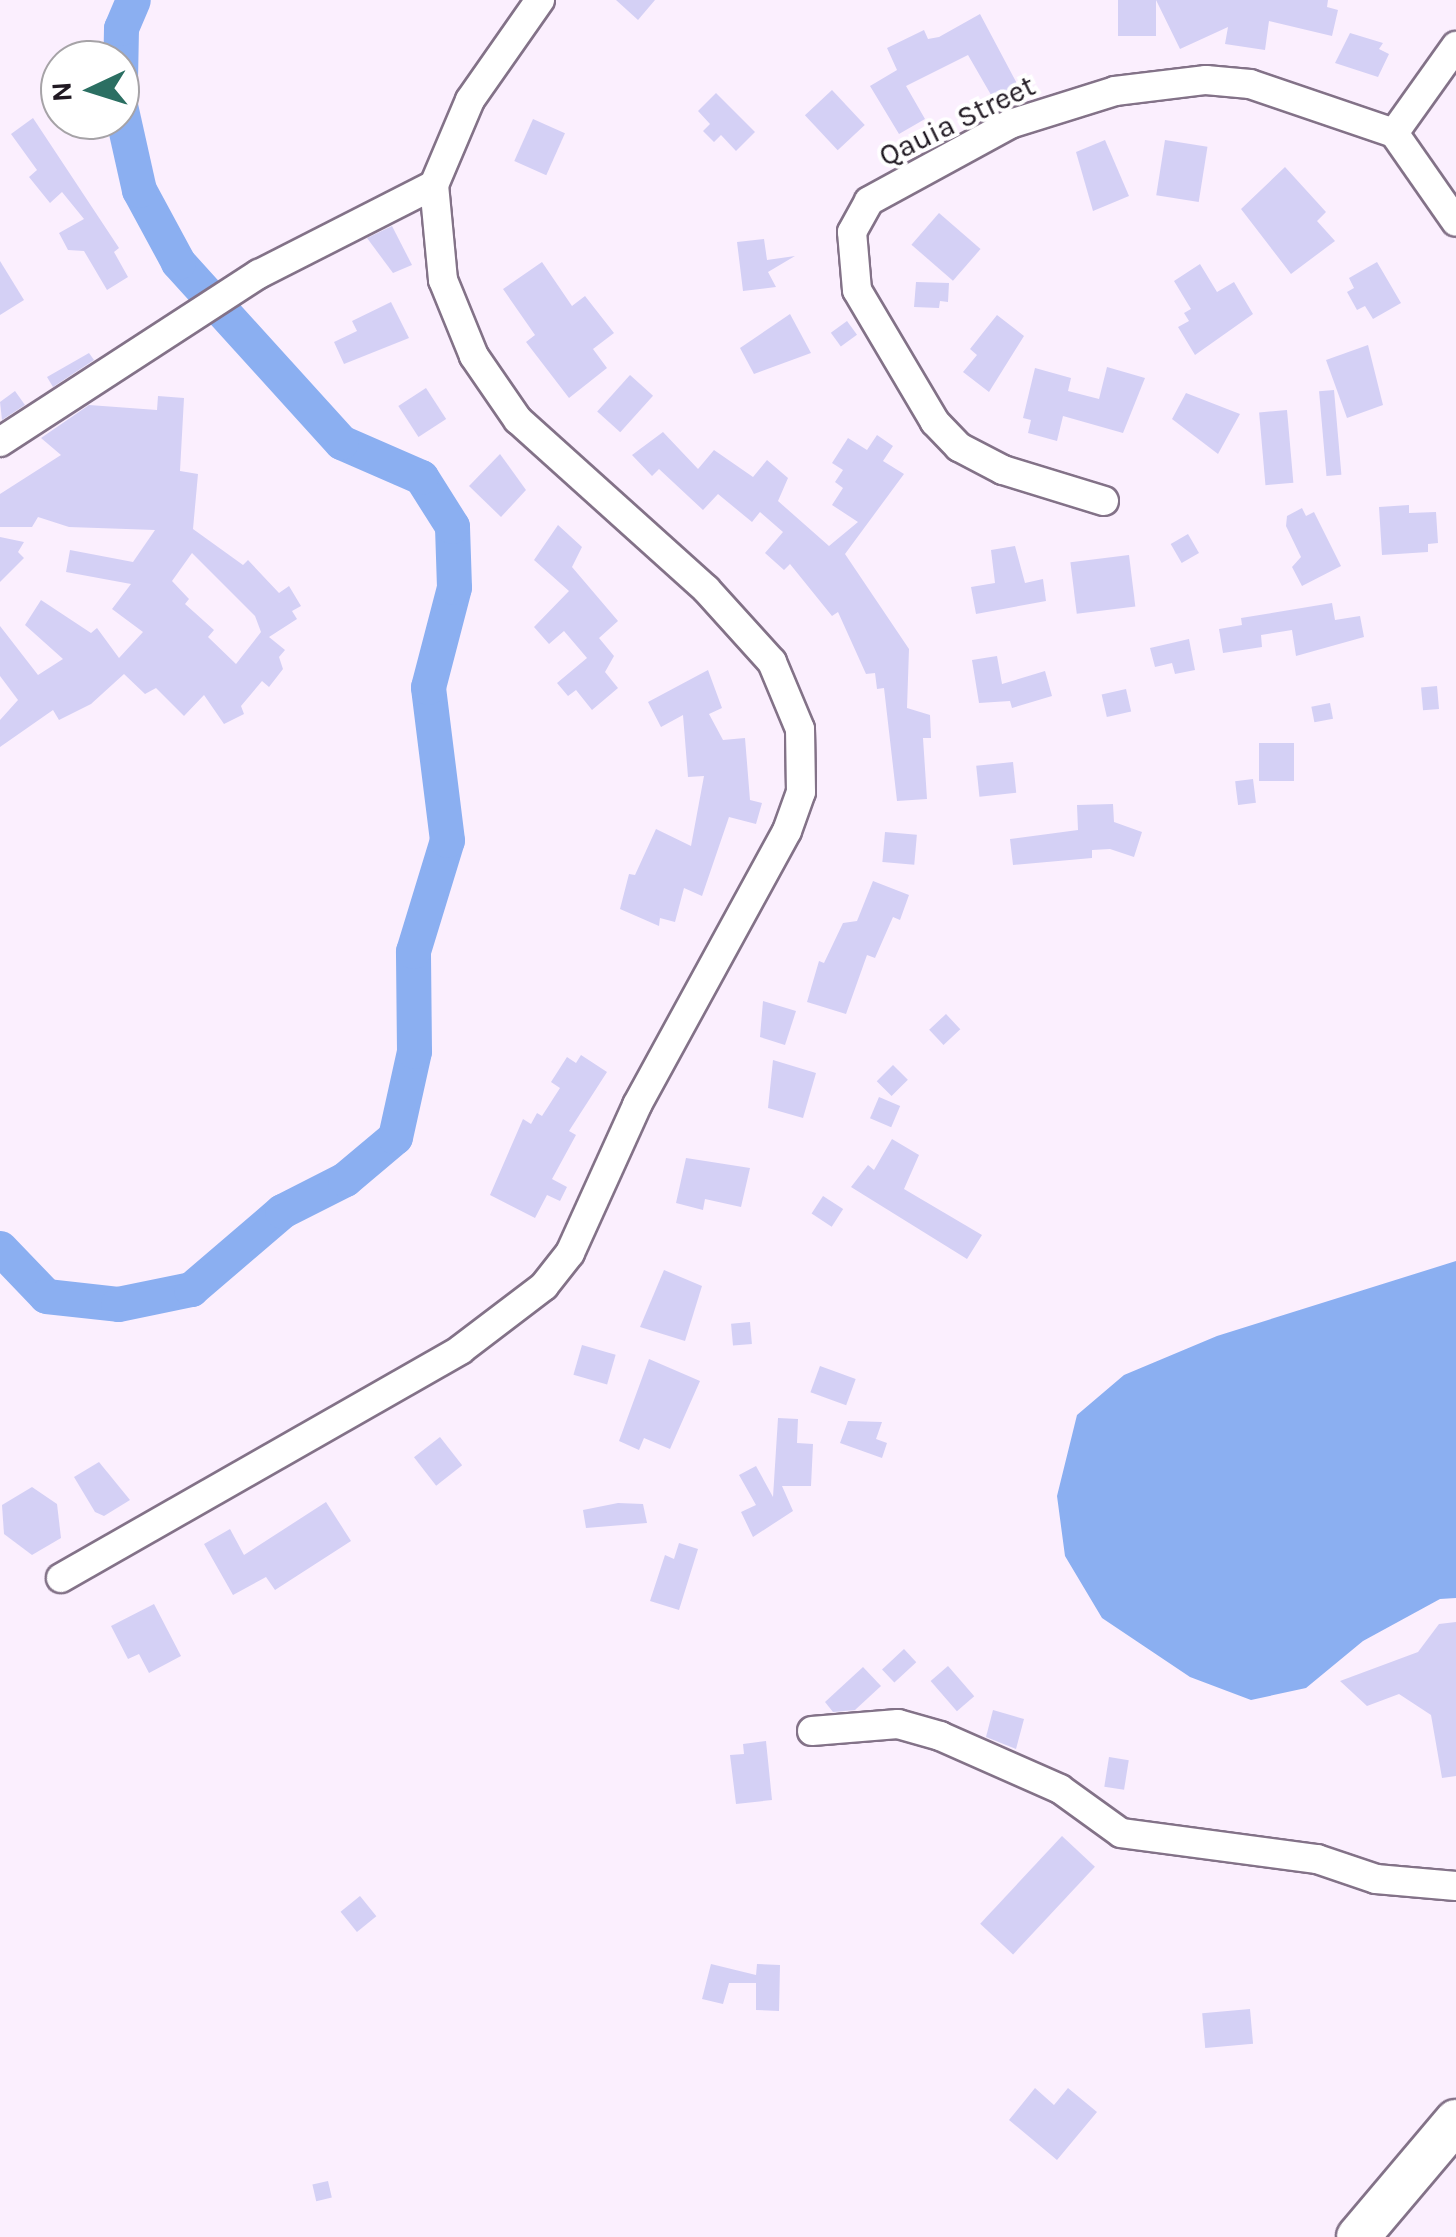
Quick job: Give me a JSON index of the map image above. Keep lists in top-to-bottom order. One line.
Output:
{"streets":{"street":["Qauia Street"]},"north":"left"}
